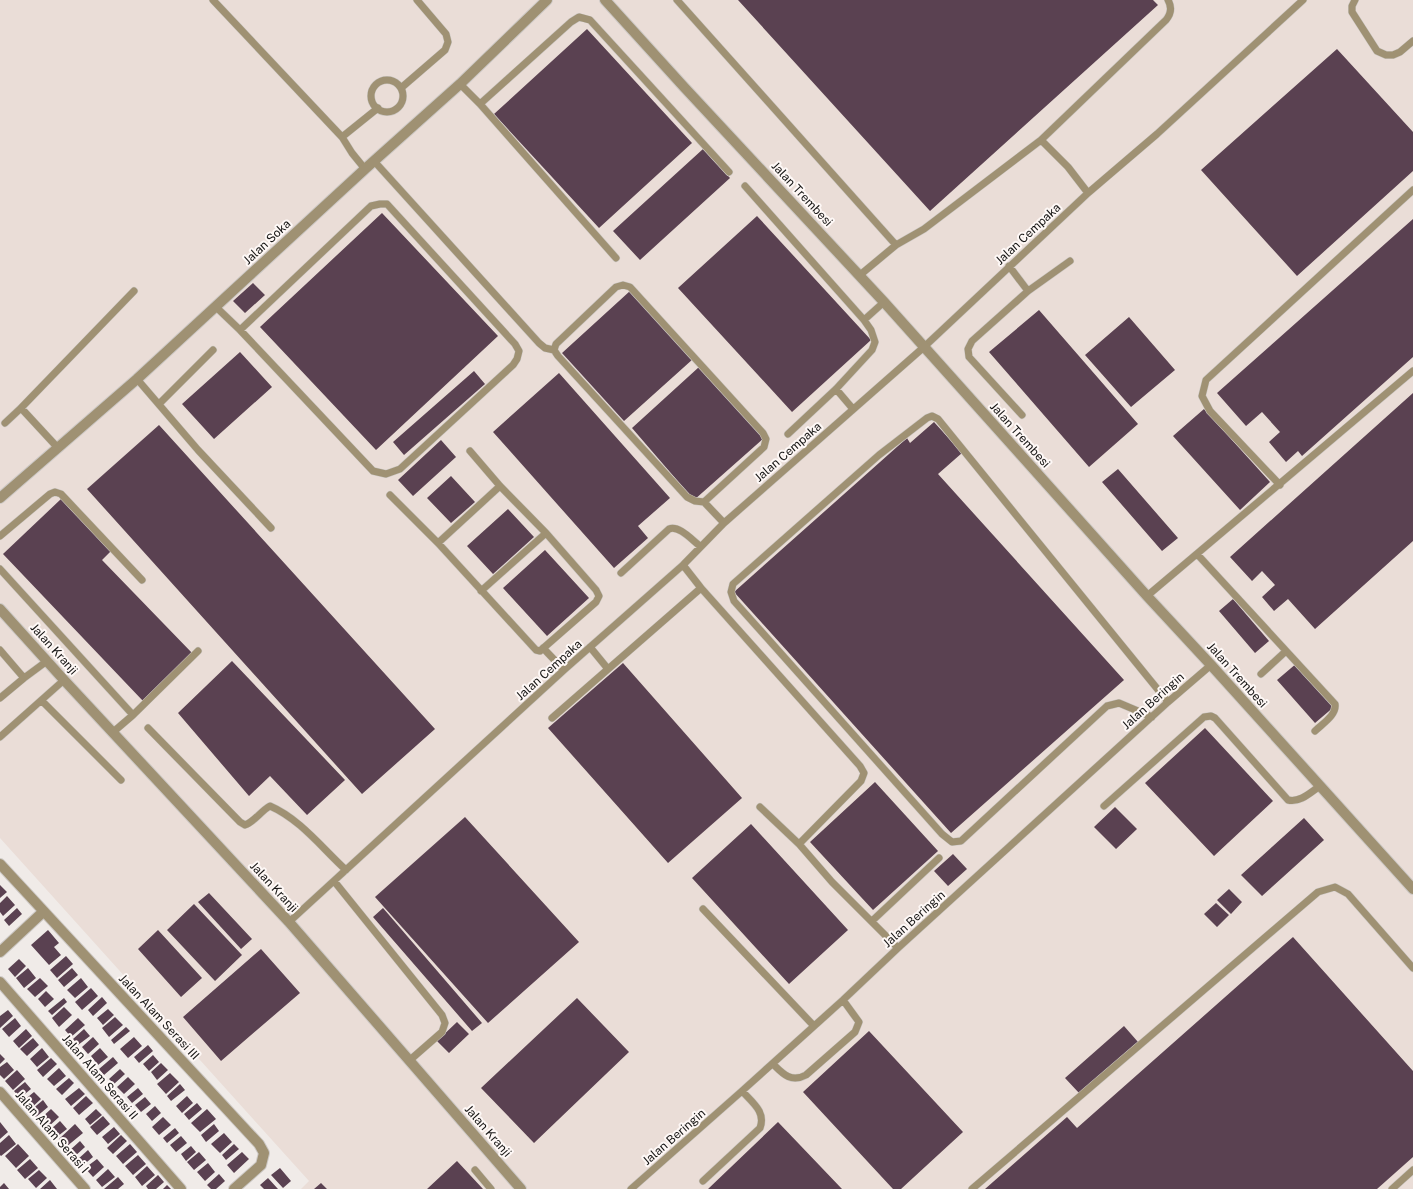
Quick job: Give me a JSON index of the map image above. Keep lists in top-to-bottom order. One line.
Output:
{"streets":{"street":["Jalan Trembesi","Jalan Soka","Jalan Kranji","Jalan Alam Serasi III","Jalan Alam Serasi II","Jalan Alam Serasi I"],"lane":["Jalan Cempaka","Jalan Beringin"]},"crossings":[["Jalan Trembesi","Jalan Cempaka"],["Jalan Trembesi","Jalan Beringin"],["Jalan Cempaka","Jalan Kranji"]]}
